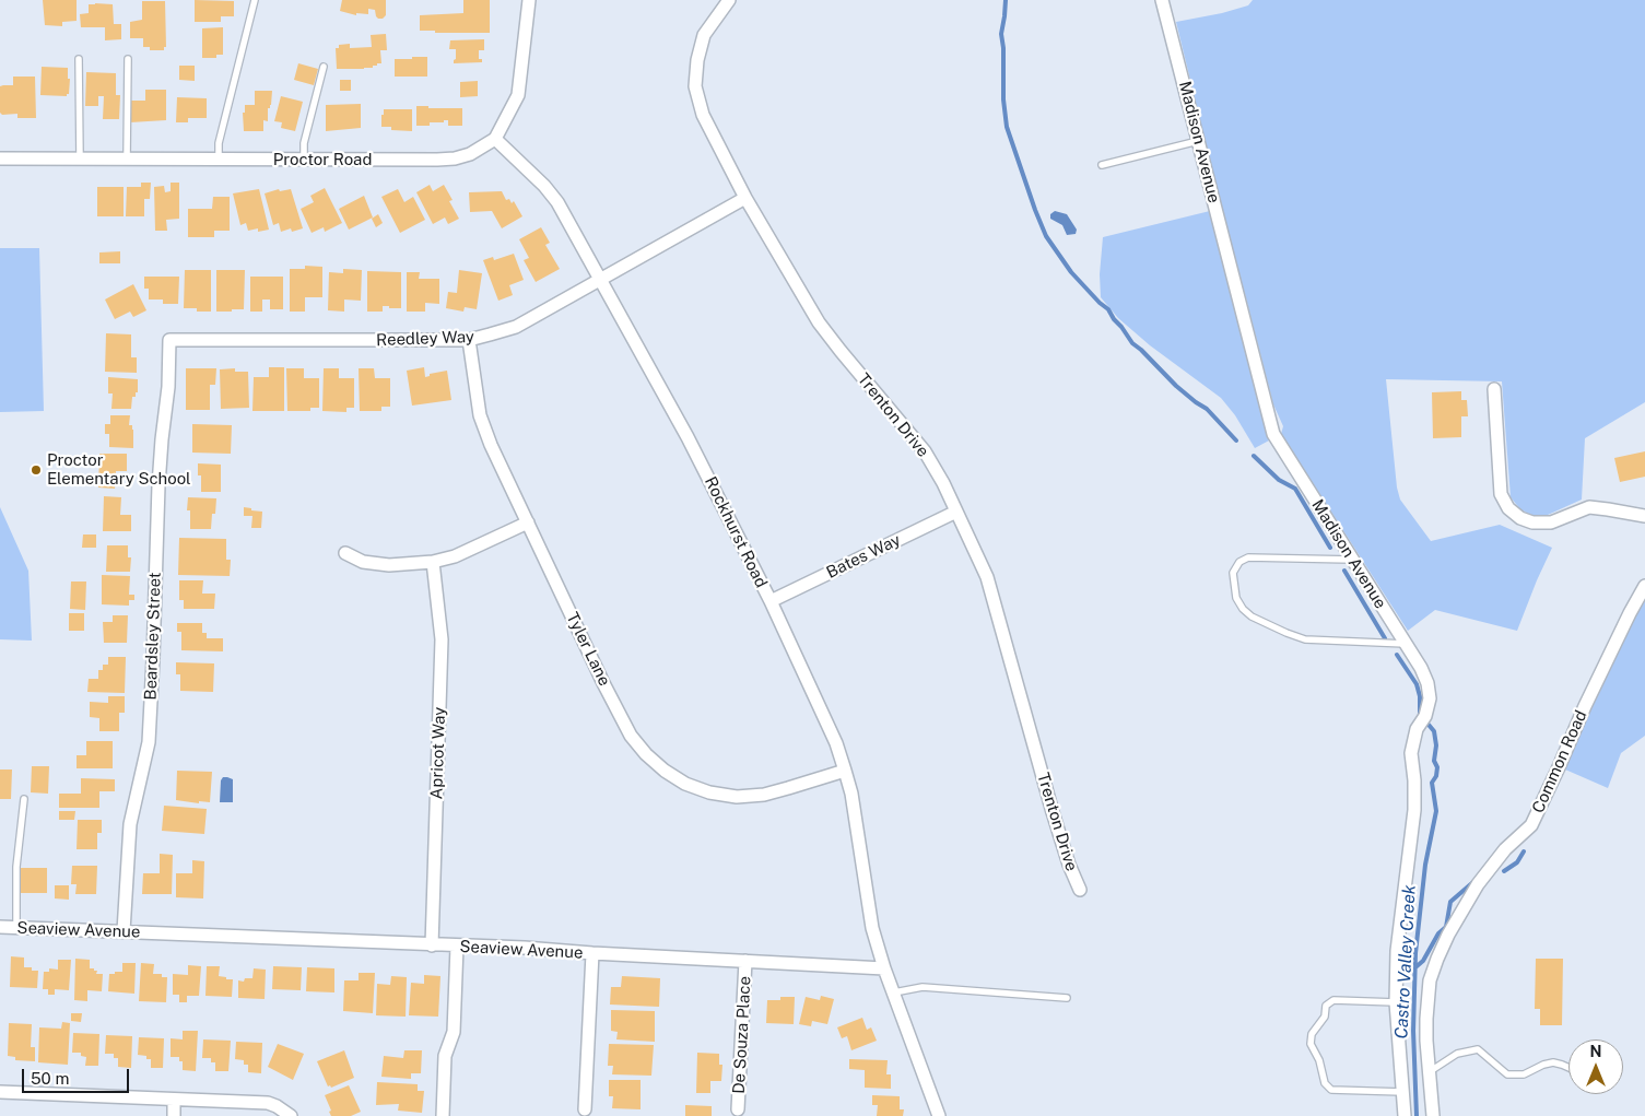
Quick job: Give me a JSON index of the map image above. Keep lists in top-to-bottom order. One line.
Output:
{"streets":{"street":["Madison Avenue","Proctor Road","Reedley Way","Trenton Drive","Rockhurst Road","Bates Way","Beardsley Street","Tyler Lane","Apricot Way","Common Road","Seaview Avenue","De Souza Place"]},"crossings":[["Proctor Road","Rockhurst Road"],["Reedley Way","Trenton Drive"],["Reedley Way","Rockhurst Road"],["Reedley Way","Beardsley Street"],["Reedley Way","Tyler Lane"],["Trenton Drive","Bates Way"],["Rockhurst Road","Bates Way"],["Rockhurst Road","Tyler Lane"],["Rockhurst Road","Seaview Avenue"],["Beardsley Street","Seaview Avenue"],["Apricot Way","Seaview Avenue"],["Seaview Avenue","De Souza Place"]],"water":["Castro Valley Creek"],"places":["Proctor Elementary School"],"scale_bar":"50 m","north":"top"}
